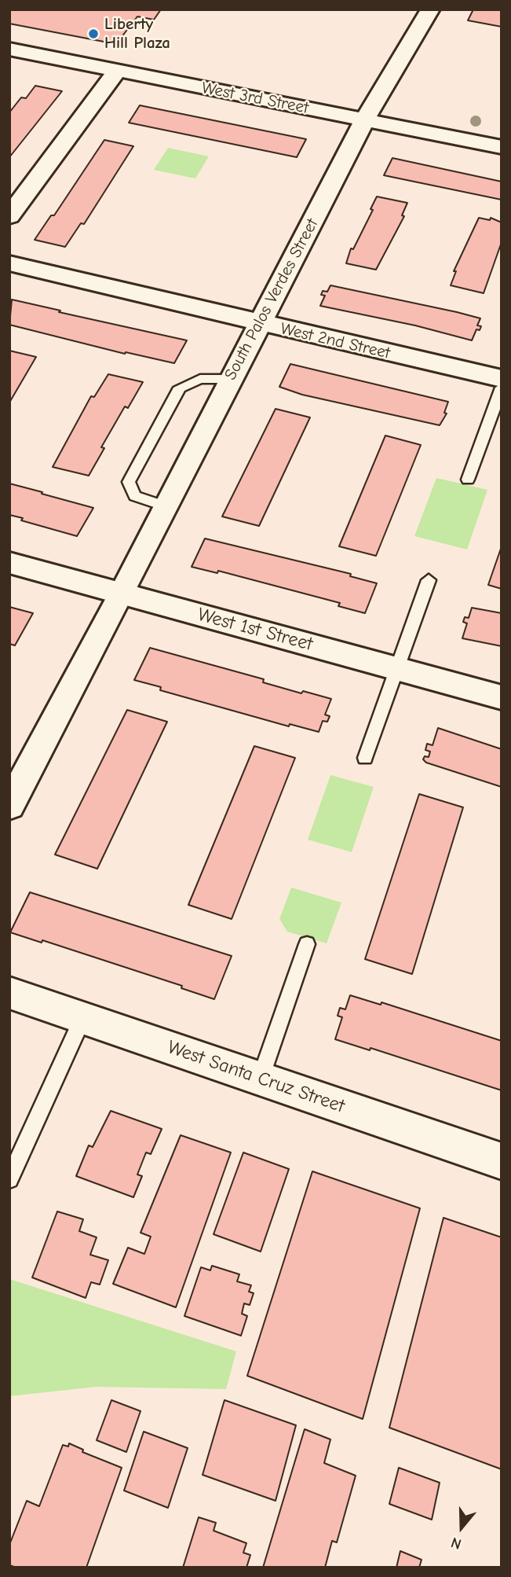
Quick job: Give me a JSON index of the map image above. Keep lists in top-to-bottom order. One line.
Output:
{"streets":{"street":["West 3rd Street","South Palos Verdes Street","West 2nd Street","West 1st Street","West Santa Cruz Street"]},"crossings":[["West 3rd Street","South Palos Verdes Street"],["South Palos Verdes Street","West 2nd Street"],["South Palos Verdes Street","West 1st Street"]],"places":["Liberty Hill Plaza"],"north":"bottom"}
